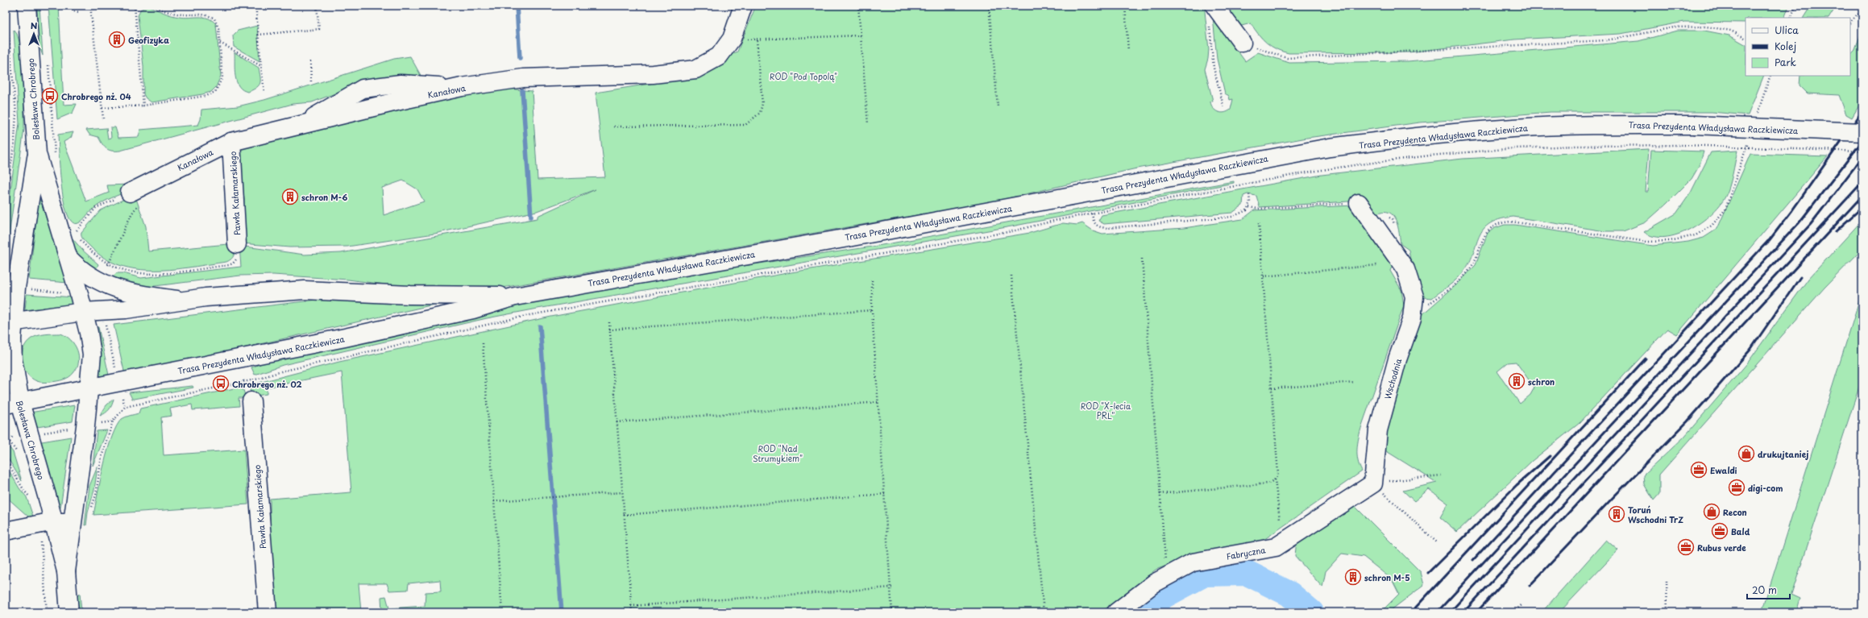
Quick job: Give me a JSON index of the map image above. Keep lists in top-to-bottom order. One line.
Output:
{"streets":{"street":["Kanałowa","Bolesława Chrobrego","Trasa Prezydenta Władysława Raczkiewicza","Pawła Kałamarskiego","Wschodnia","Fabryczna"]},"crossings":[["Kanałowa","Pawła Kałamarskiego"],["Bolesława Chrobrego","Trasa Prezydenta Władysława Raczkiewicza"],["Wschodnia","Fabryczna"]],"parks":["ROD \"Pod Topolą\"","ROD \"X-lecia PRL\"","ROD \"Nad Strumykiem\""],"places":{"building":["Geofizyka","schron M-6","schron","Toruń Wschodni TrZ","schron M-5"],"bus stop":["Chrobrego nż. 04","Chrobrego nż. 02"],"shop":["drukujtaniej","Recon"],"office":["Ewaldi","digi-com","Bald","Rubus verde"]},"legend":["Ulica","Kolej","Park"],"scale_bar":"20 m","north":"top"}
